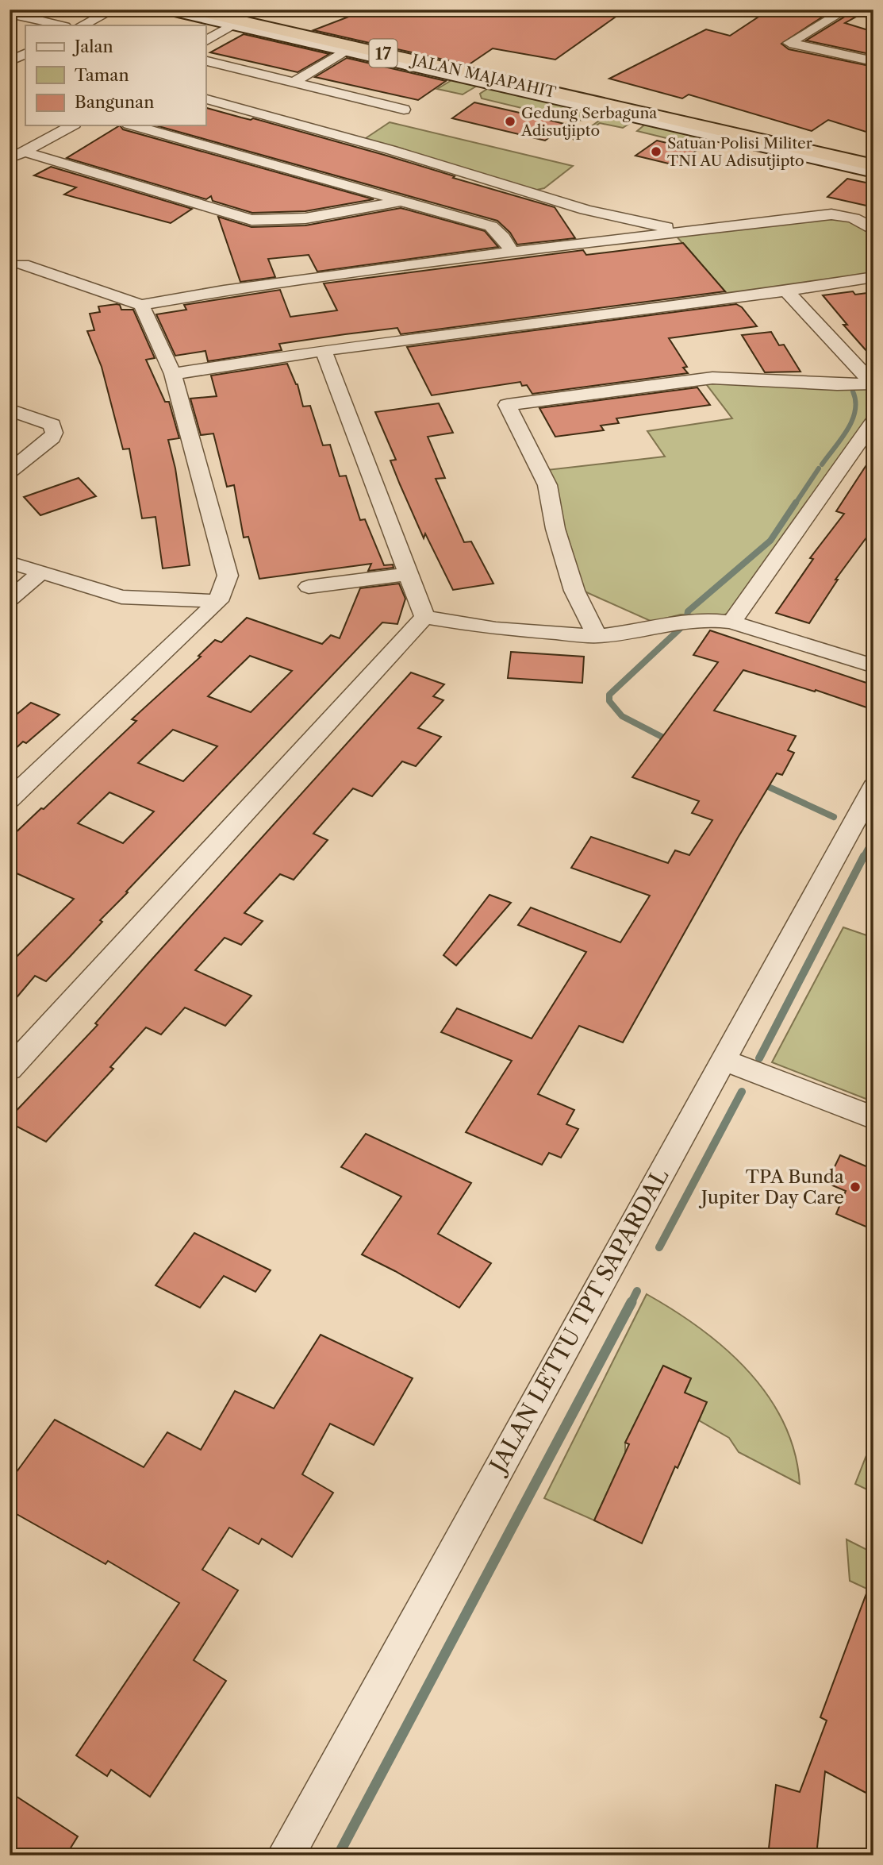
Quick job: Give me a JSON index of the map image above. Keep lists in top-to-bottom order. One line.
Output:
{"streets":{"highway":["17","JALAN MAJAPAHIT"],"street":["JALAN LETTU TPT SAPARDAL"]},"places":["Gedung Serbaguna Adisutjipto","Satuan Polisi Militer TNI AU Adisutjipto","TPA Bunda Jupiter Day Care"],"legend":["Jalan","Taman","Bangunan"]}
